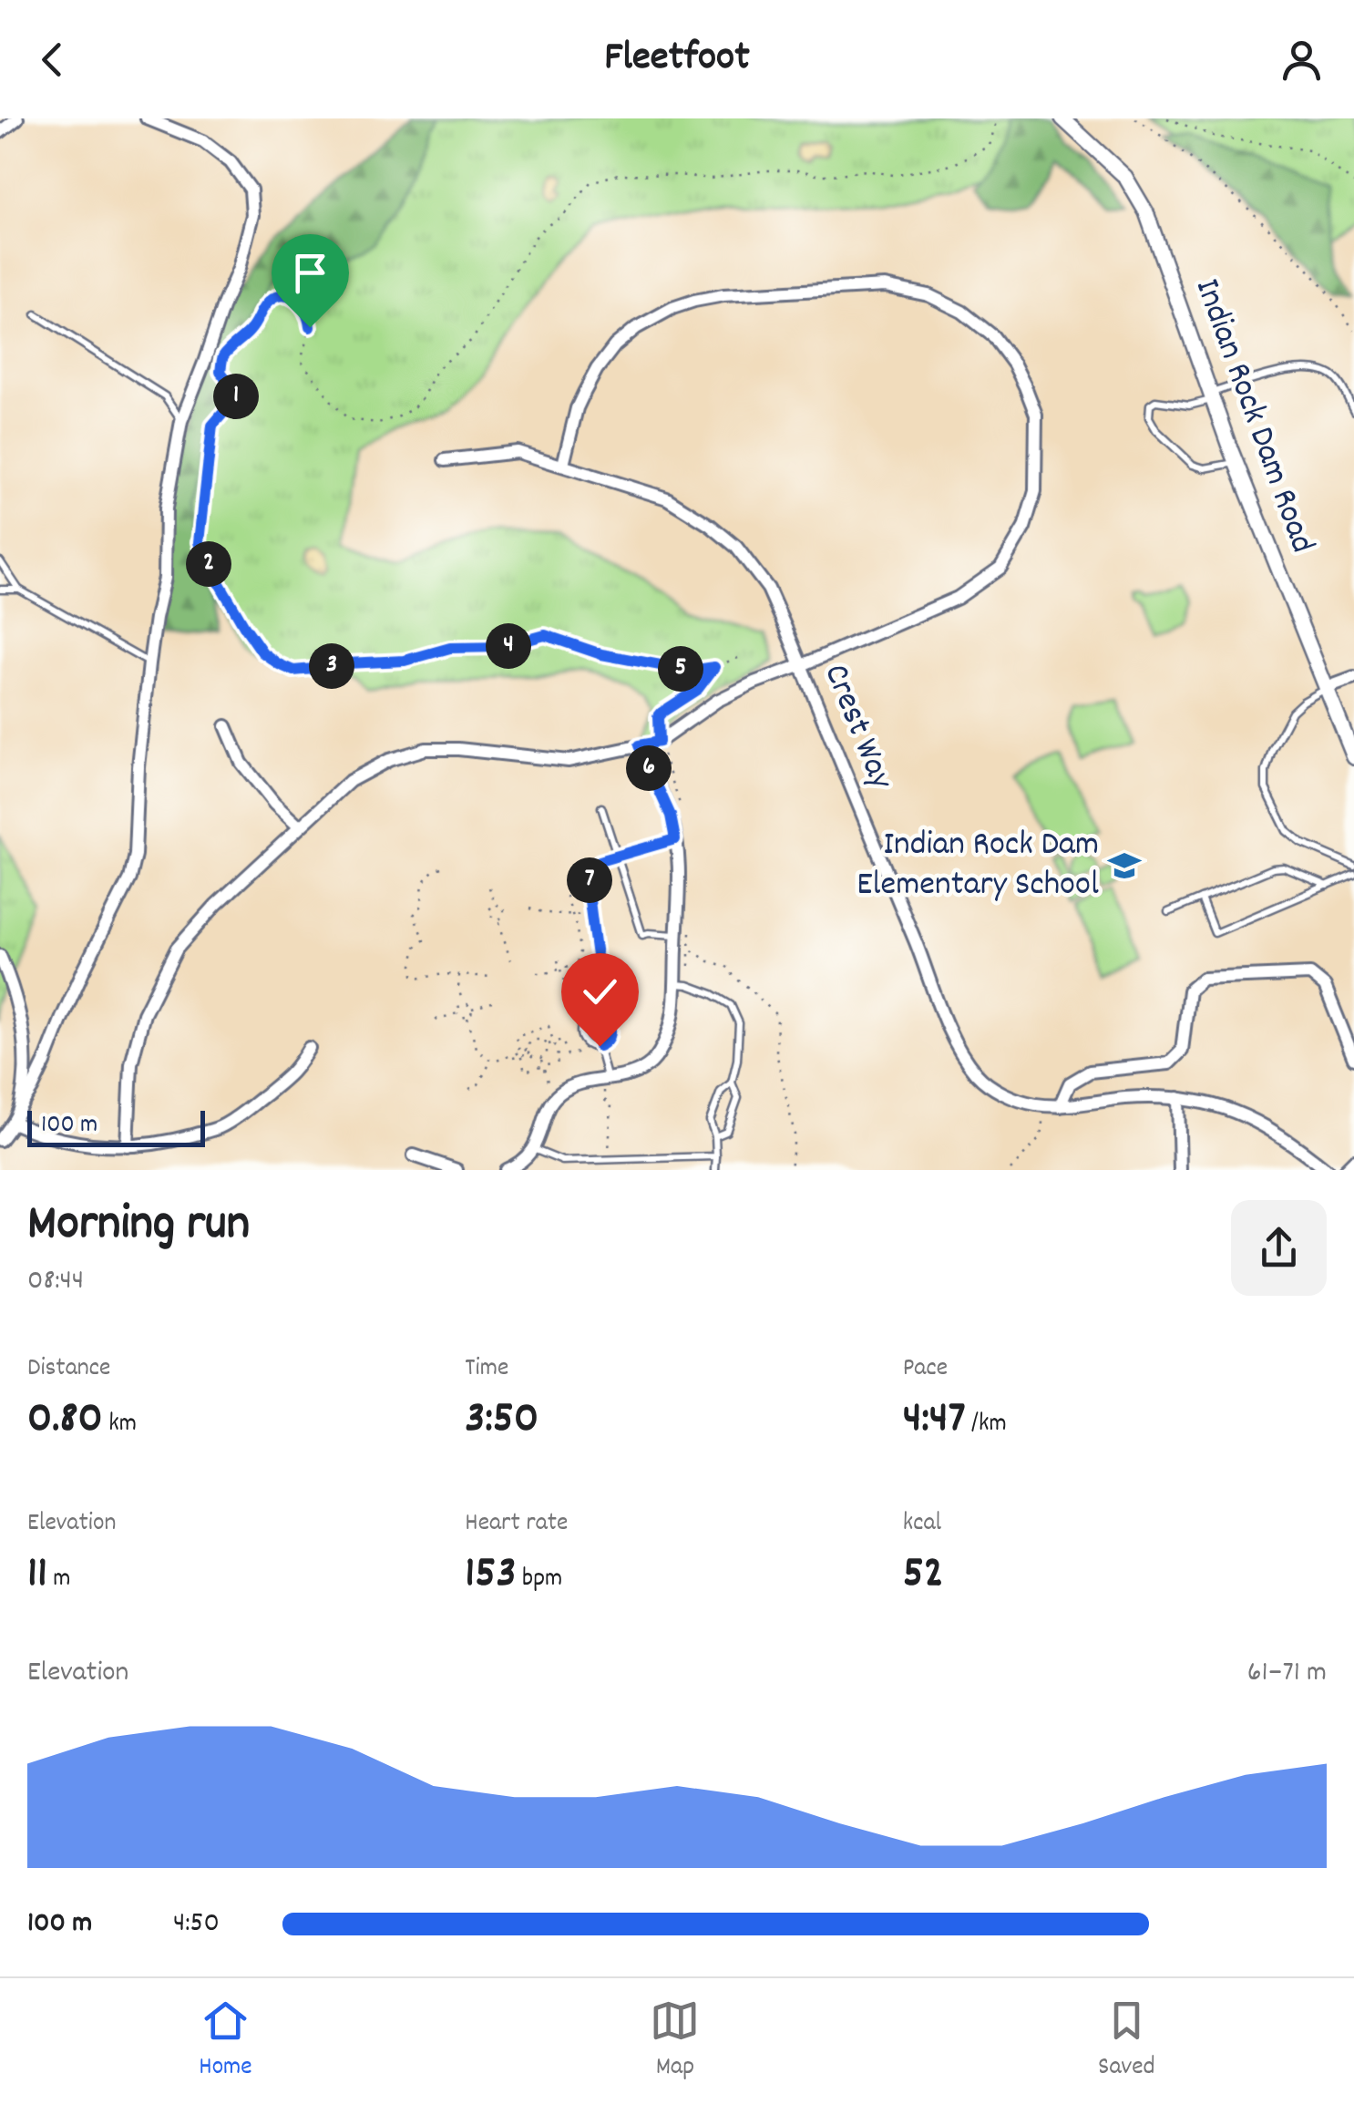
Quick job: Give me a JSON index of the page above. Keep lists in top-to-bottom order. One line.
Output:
{"streets":{"street":["Indian Rock Dam Road","Crest Way"]},"places":{"school or university":["Indian Rock Dam Elementary School"]},"scale_bar":"100 m","page":{"header":"Fleetfoot","pins":["1","2","4","3","5","6","7"],"scale":"100 m","heading":["Morning run","08:44"],"stats":[["Distance","0.80 km"],["Time","3:50"],["Pace","4:47 /km"],["Elevation","11 m"],["Heart rate","153 bpm"],["kcal","52"]],"chart":["Elevation","61–71 m"],"list":[{"name":"100 m","note":"4:50"}],"tabs":["Home","Map","Saved"]}}
